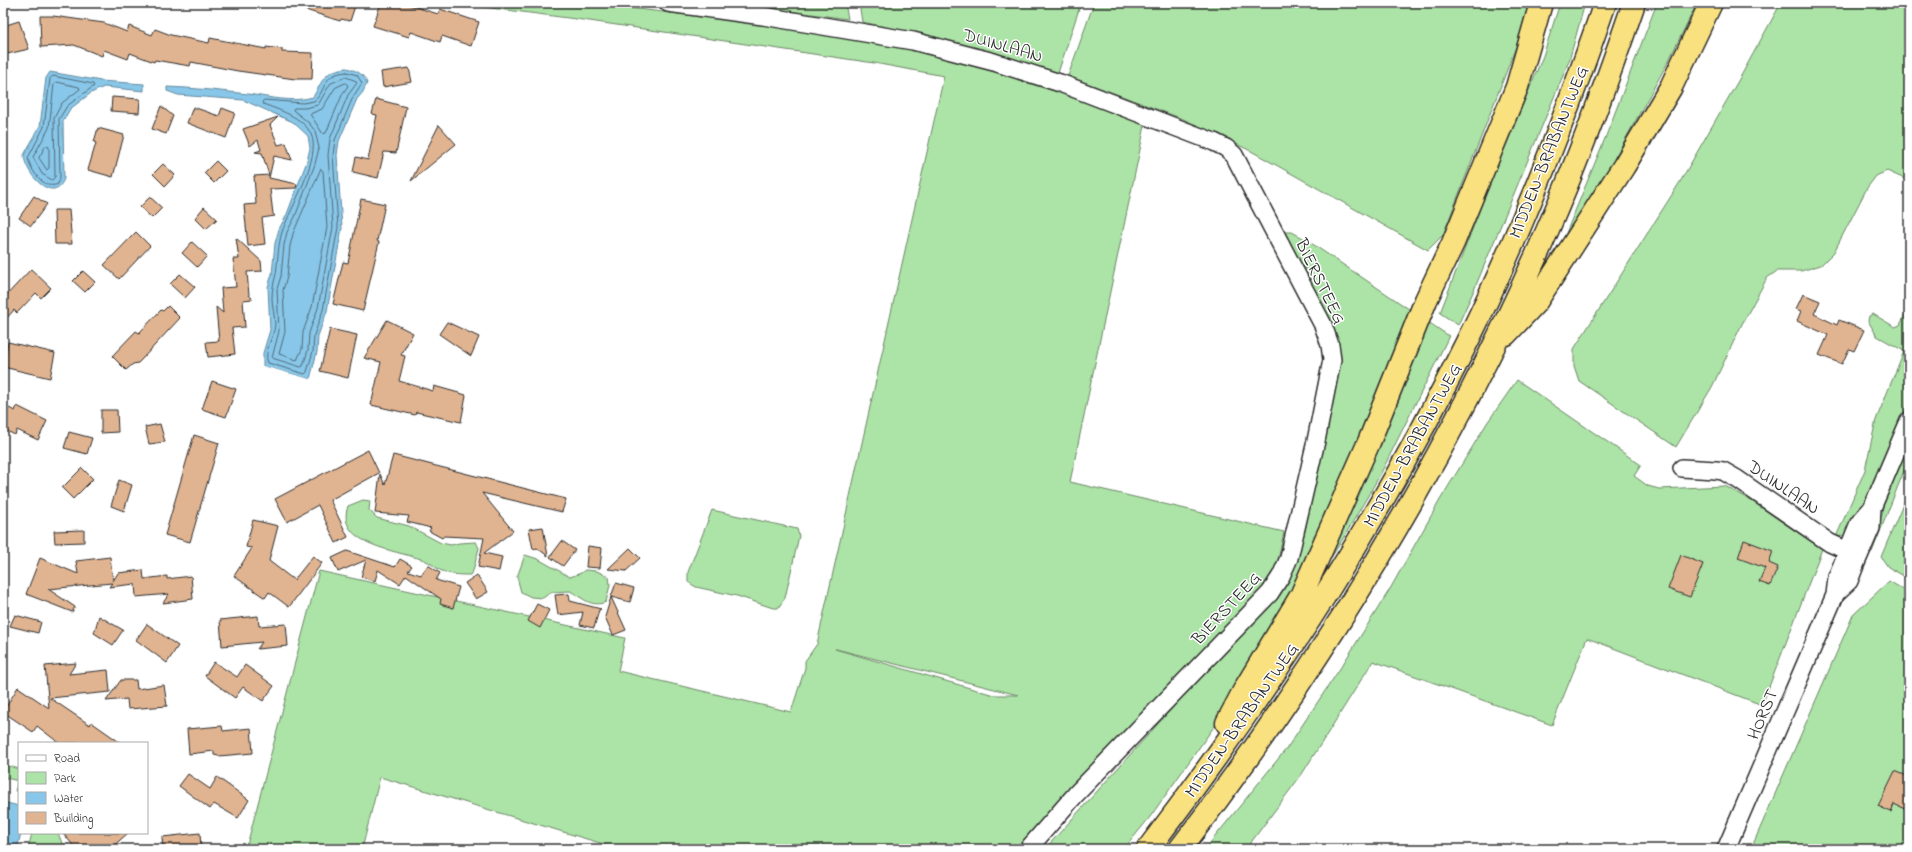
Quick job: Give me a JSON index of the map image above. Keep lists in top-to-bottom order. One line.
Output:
{"streets":{"highway":["MIDDEN-BRABANTWEG"],"street":["DUINLAAN","BIERSTEEG","HORST"]},"crossings":[["DUINLAAN","BIERSTEEG"],["DUINLAAN","HORST"]],"legend":["Road","Park","Water","Building"]}
